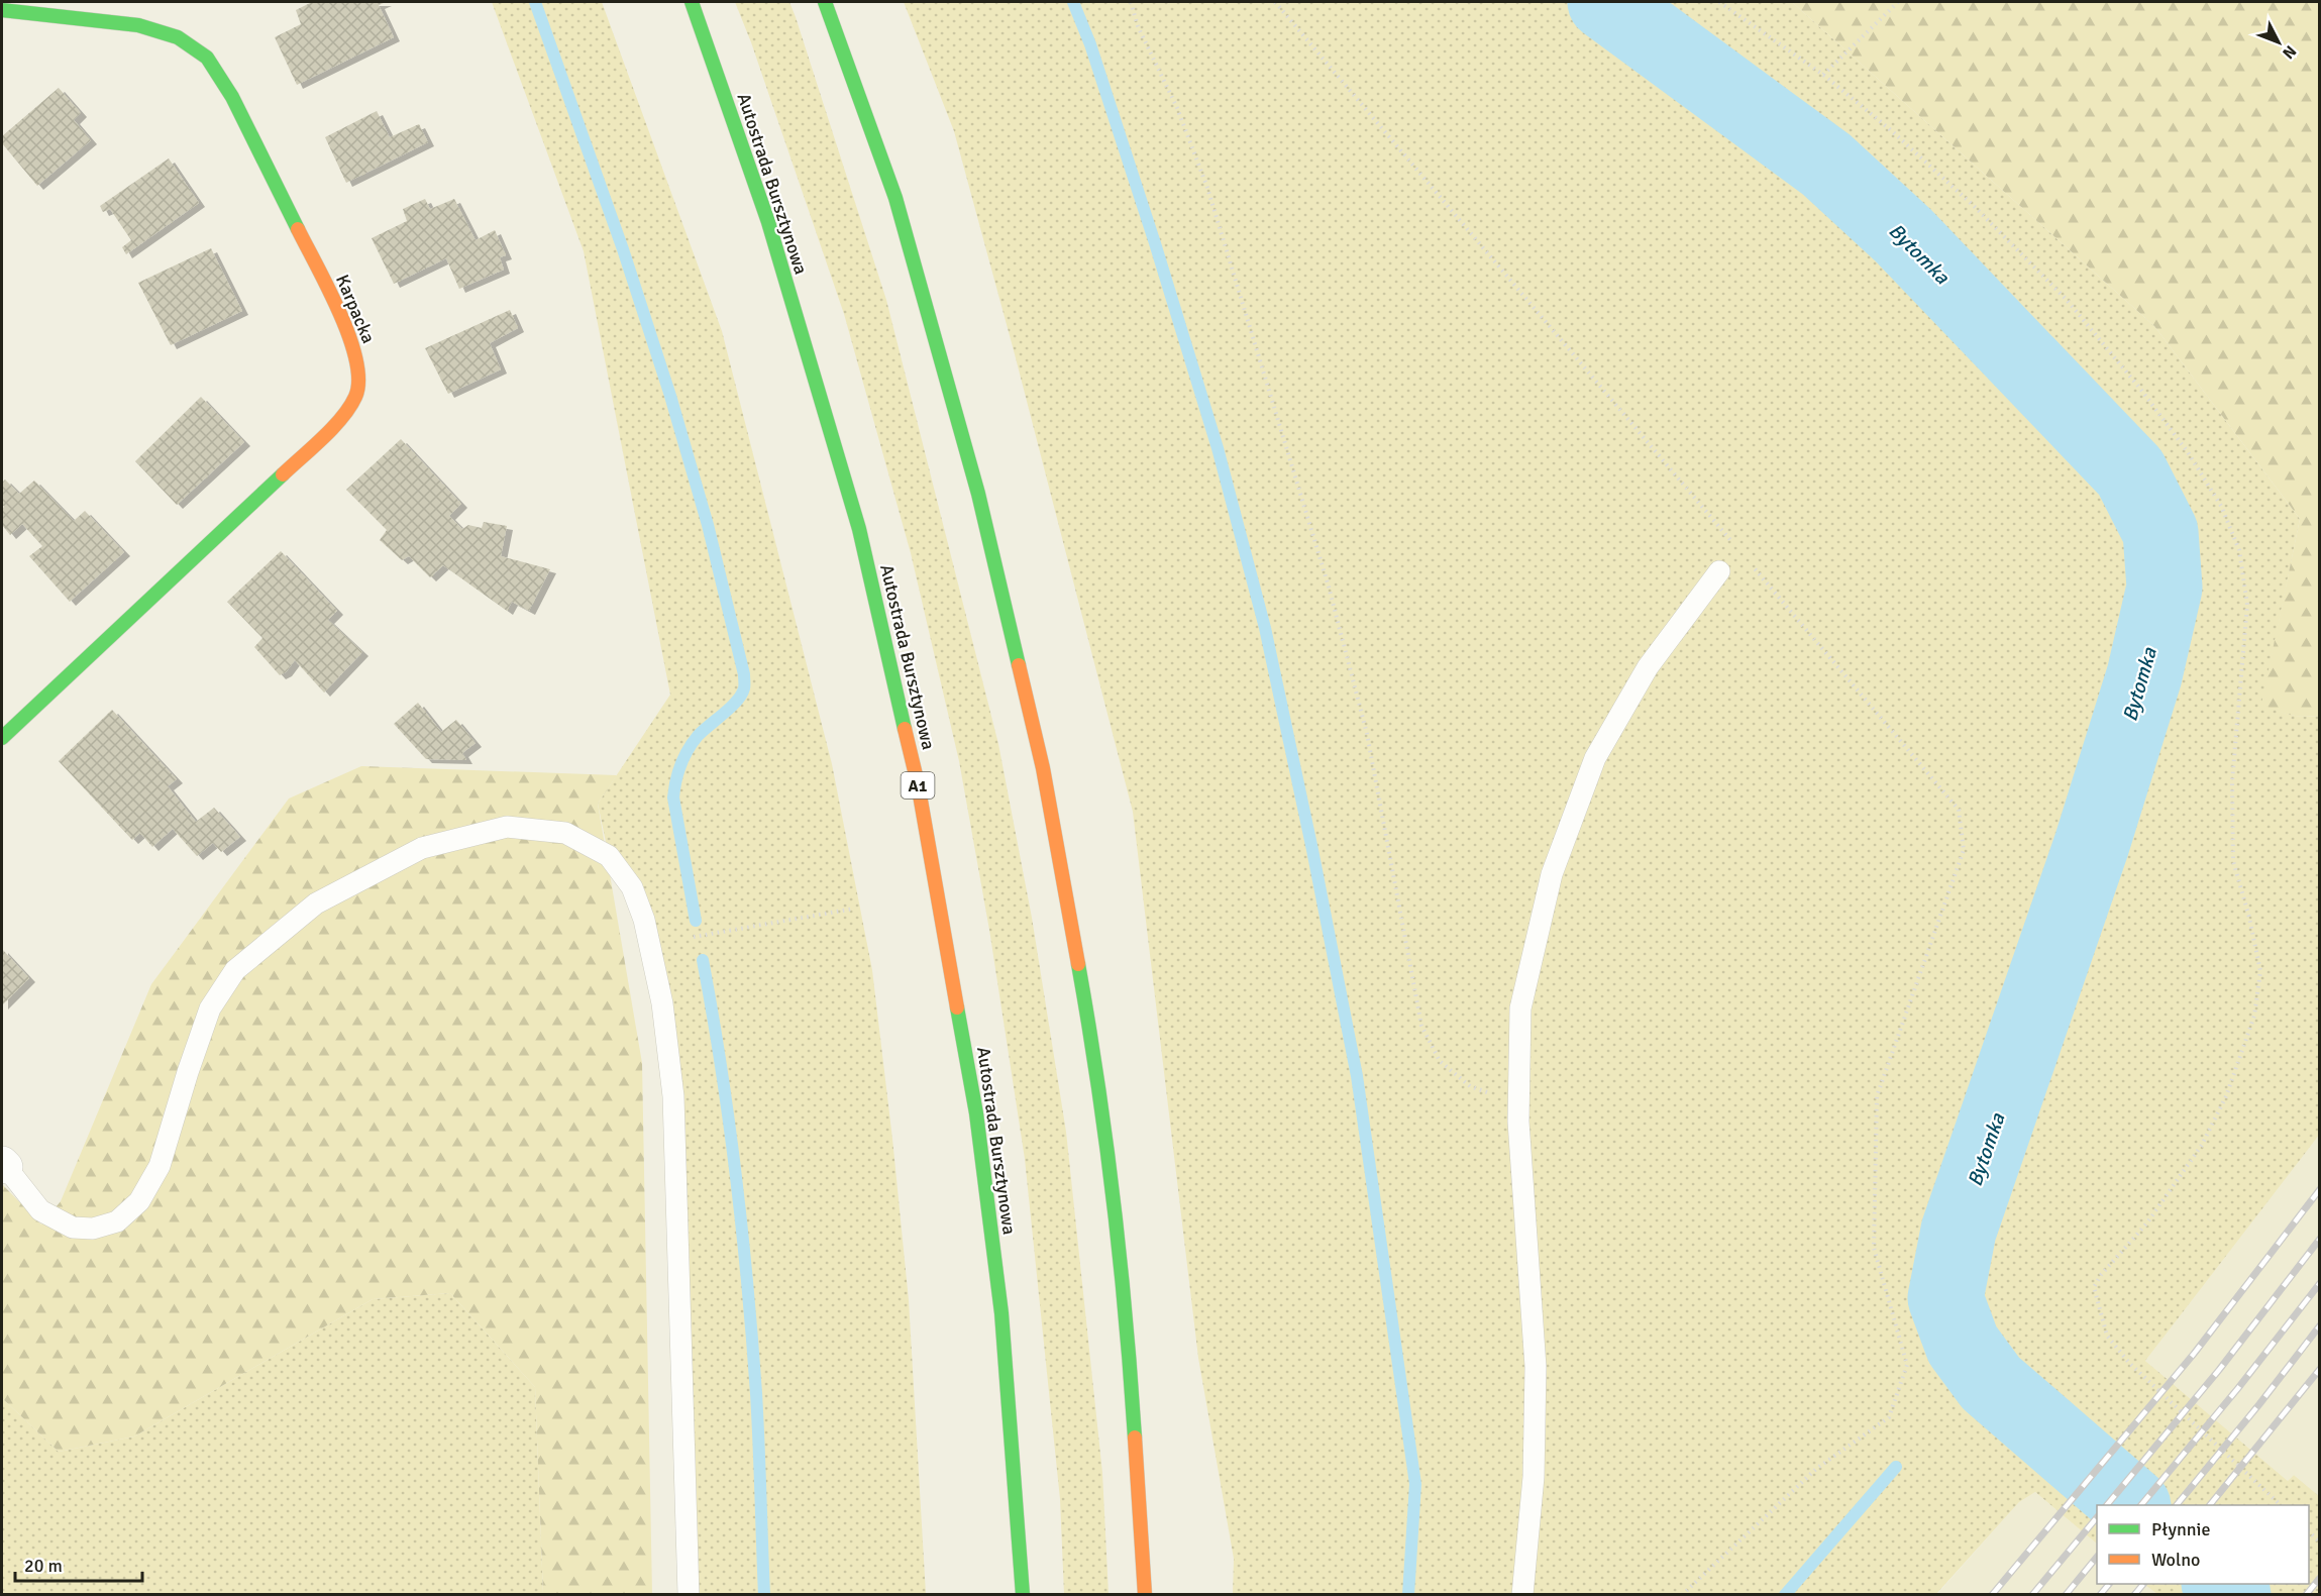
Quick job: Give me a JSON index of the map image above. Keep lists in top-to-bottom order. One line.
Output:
{"streets":{"main road":["Autostrada Bursztynowa","Karpacka","A1"]},"water":["Bytomka"],"legend":["Płynnie","Wolno"],"scale_bar":"20 m","north":"bottom right"}
